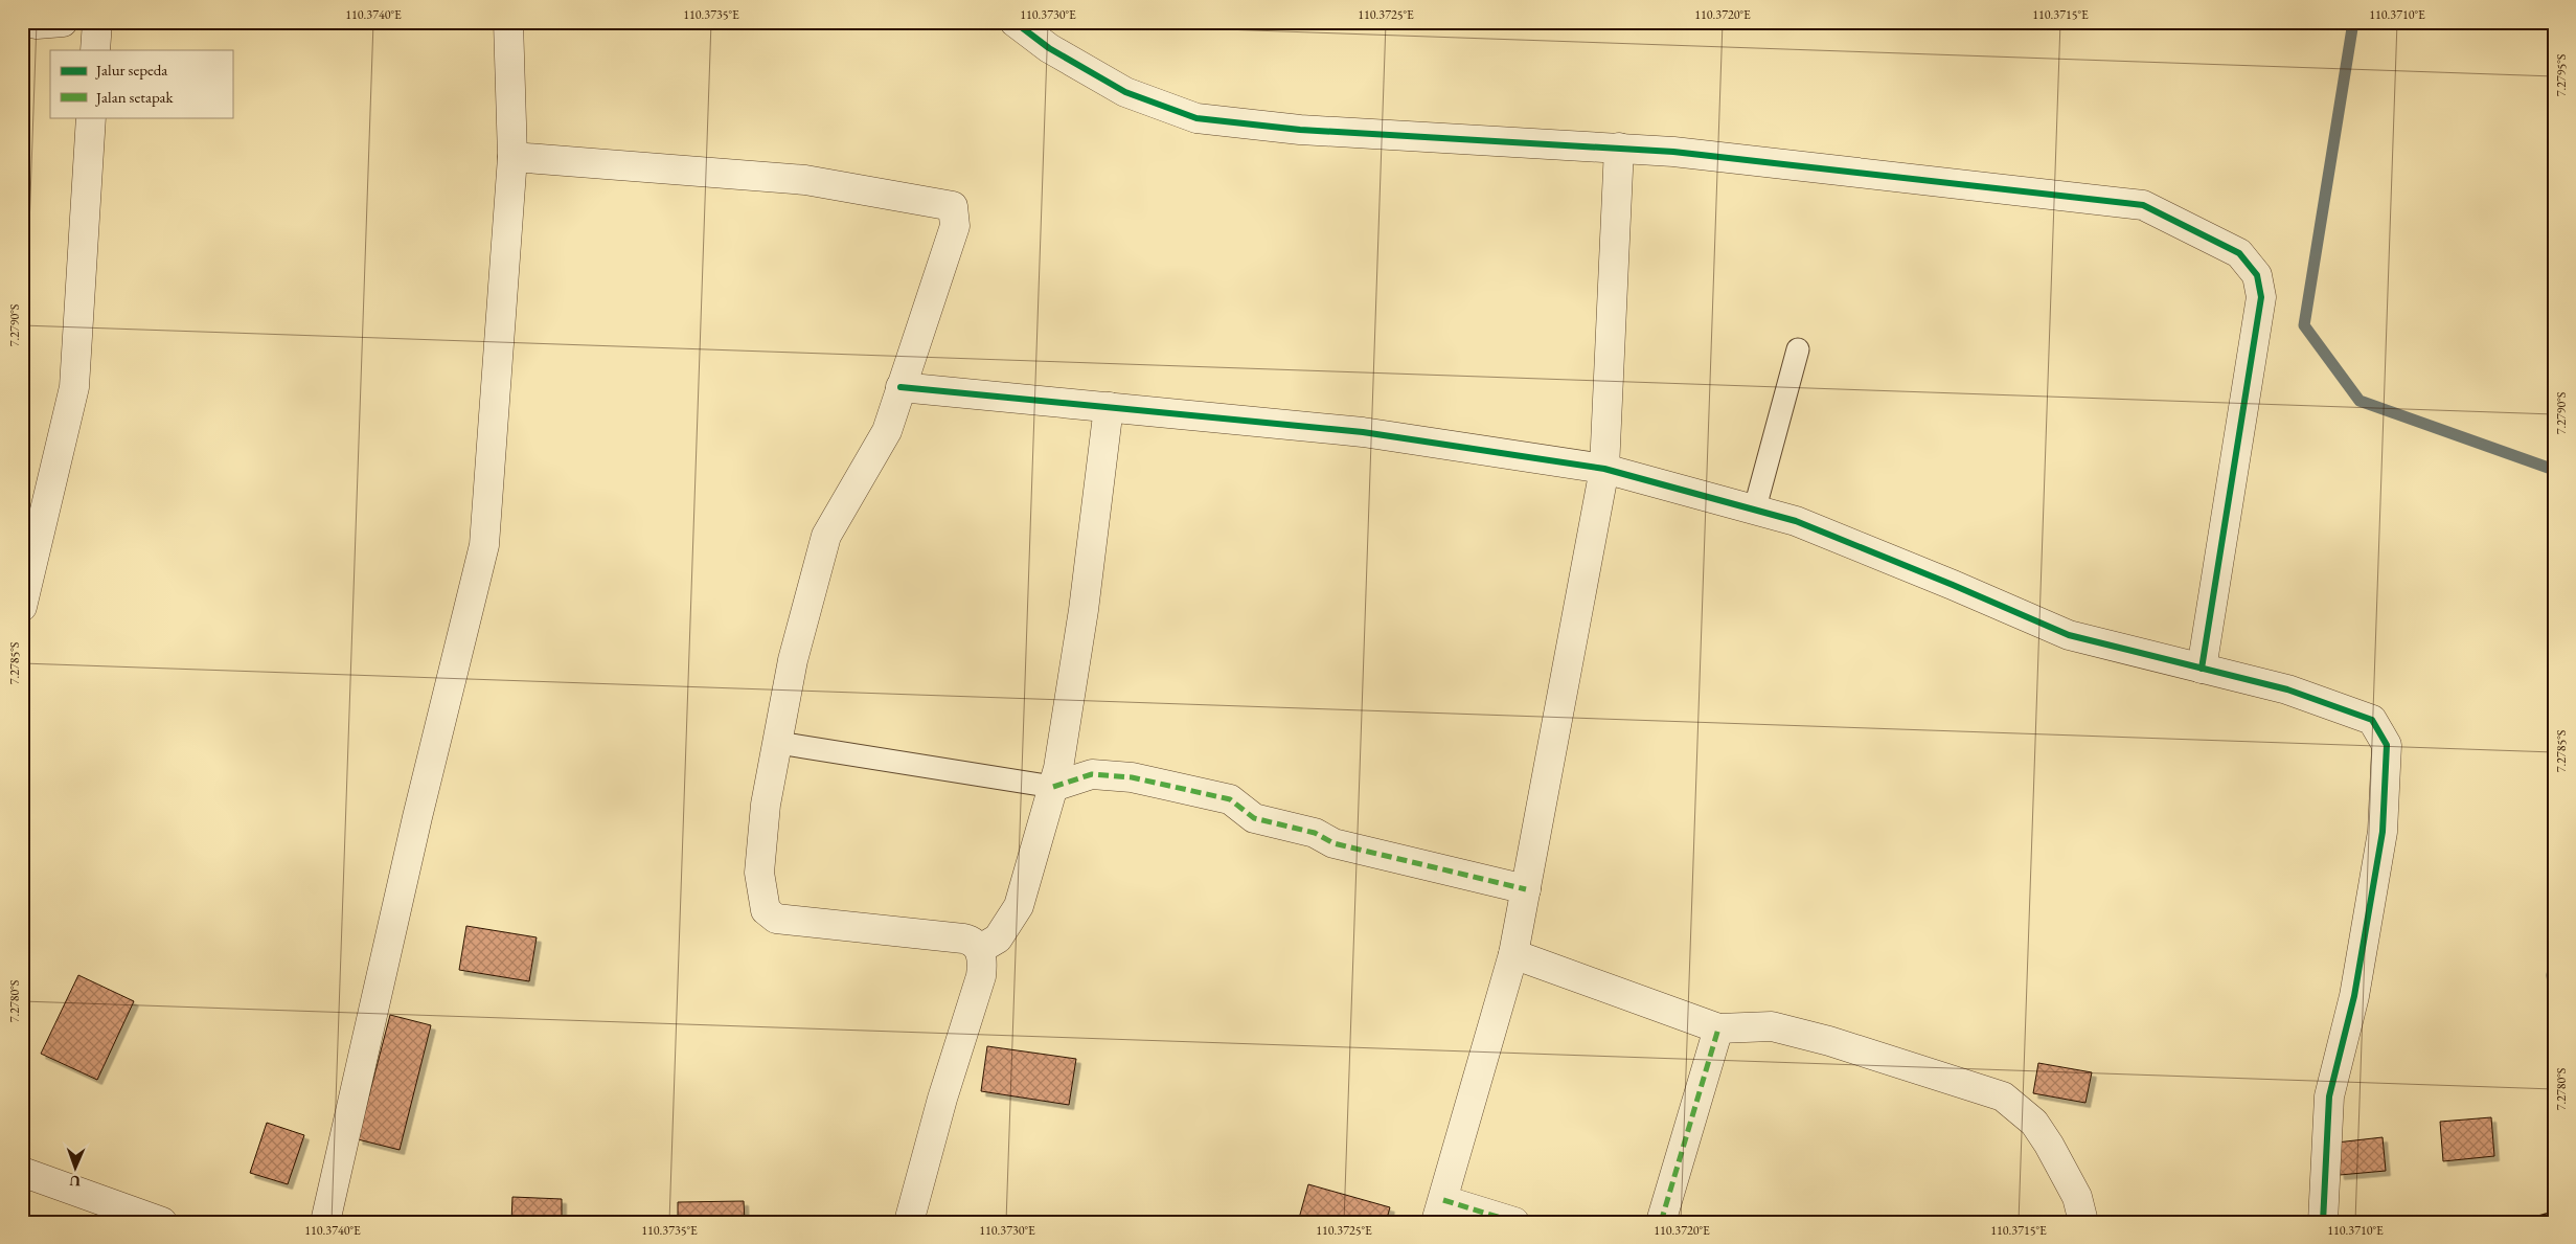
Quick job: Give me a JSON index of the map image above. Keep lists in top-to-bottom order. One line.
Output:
{"legend":["Jalur sepeda","Jalan setapak"],"north":"bottom","coordinates":["110.3740°E","110.3735°E","110.3730°E","110.3725°E","110.3720°E","110.3715°E","110.3710°E","7.2795°S","7.2790°S","7.2785°S","7.2780°S"]}
